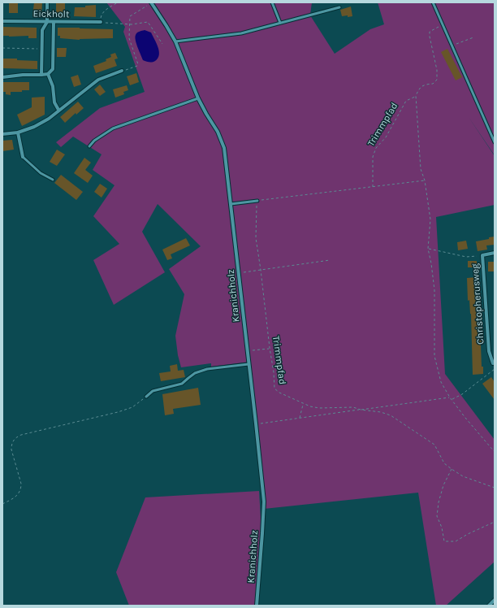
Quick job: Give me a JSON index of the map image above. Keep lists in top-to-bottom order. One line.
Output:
{"streets":{"street":["Eickholt","Kranichholz","Christopherusweg"],"path":["Trimmpfad"]}}
